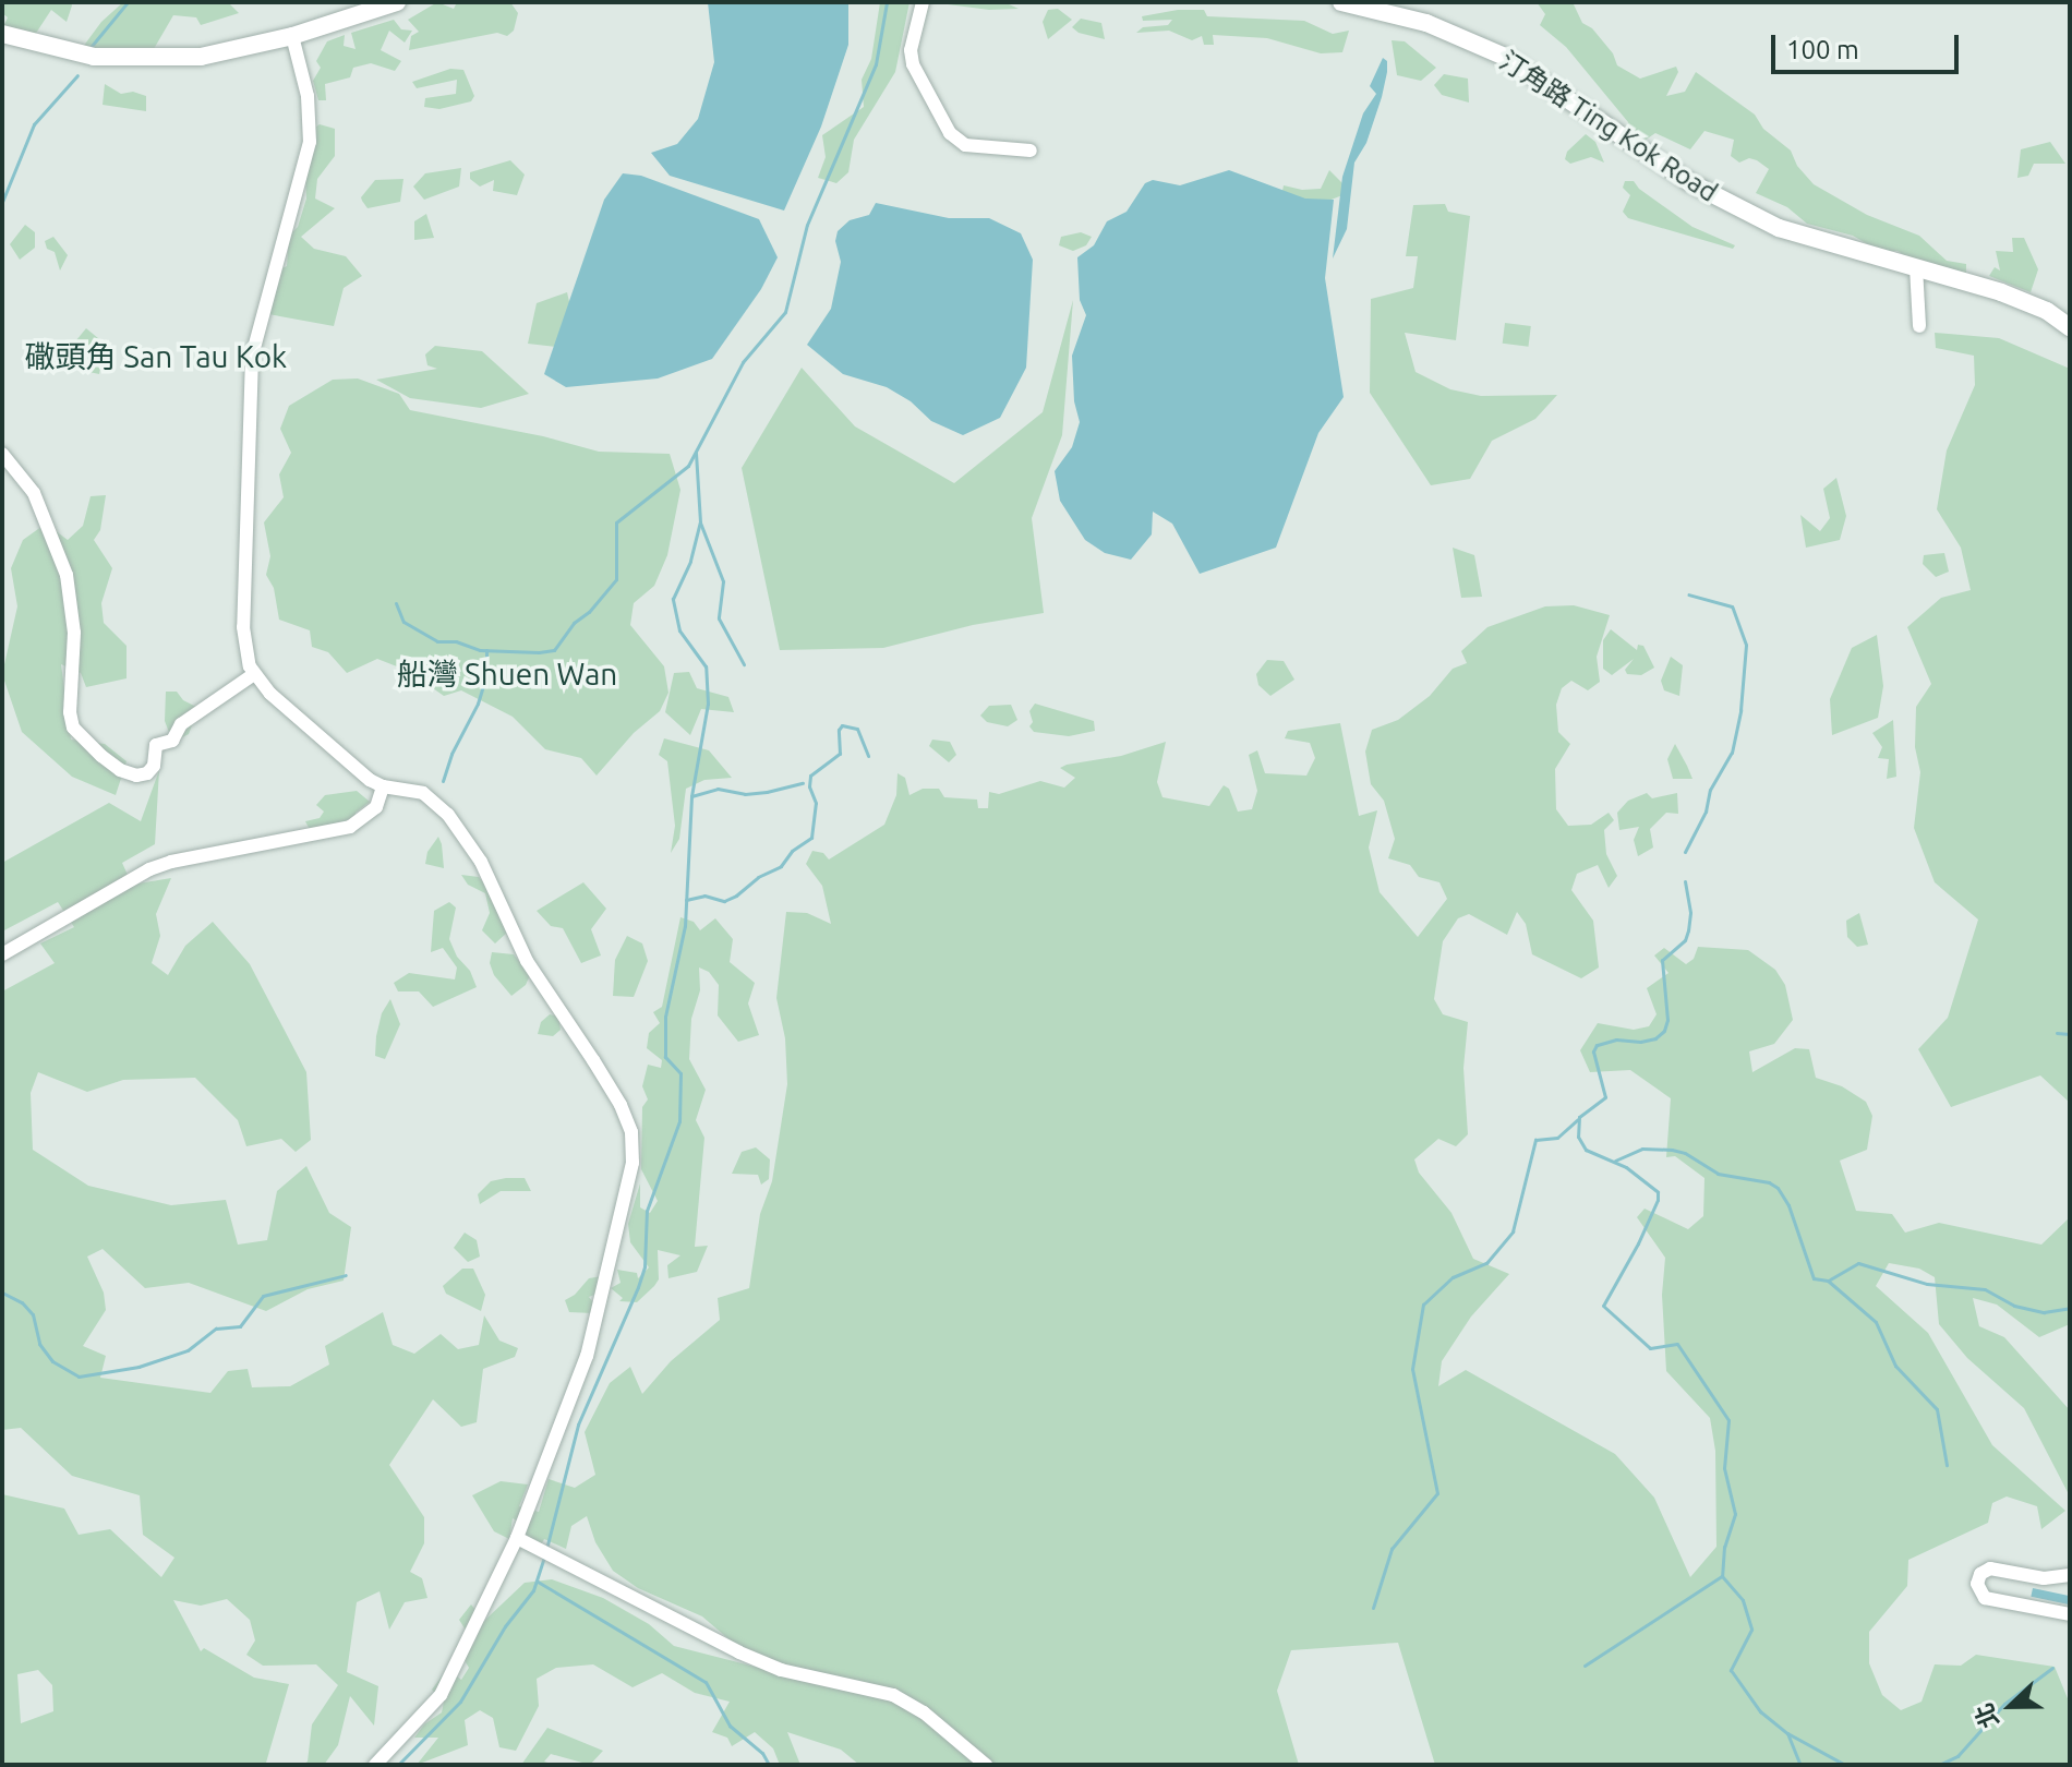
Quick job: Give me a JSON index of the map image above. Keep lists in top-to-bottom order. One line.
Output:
{"streets":{"main road":["汀角路 Ting Kok Road"]},"districts":["䃟頭角 San Tau Kok","船灣 Shuen Wan"],"scale_bar":"100 m","north":"left"}
